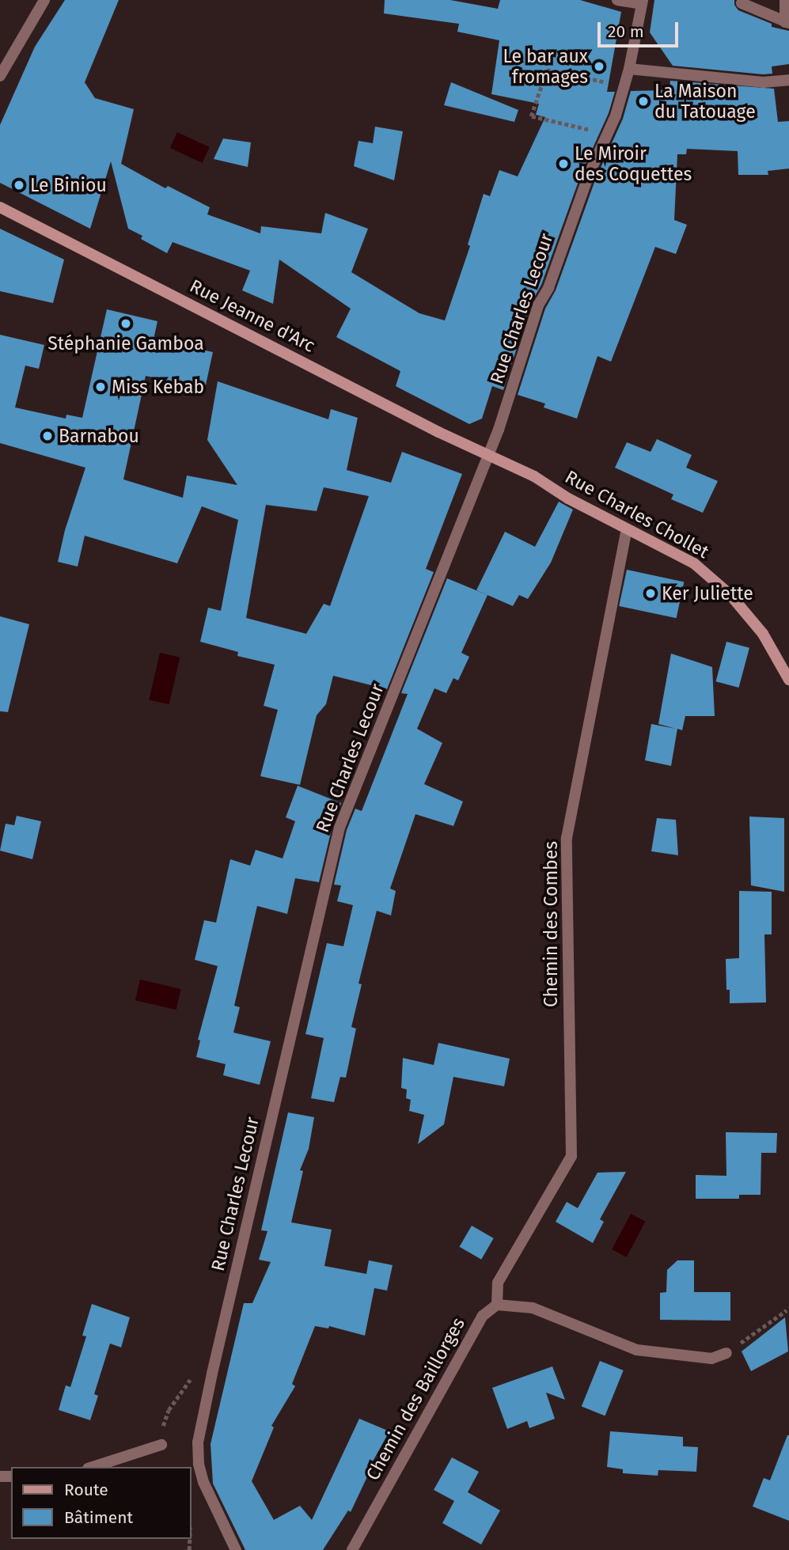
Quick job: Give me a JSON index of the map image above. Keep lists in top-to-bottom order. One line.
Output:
{"streets":{"street":["Rue Charles Lecour","Rue Jeanne d'Arc","Rue Charles Chollet","Chemin des Combes","Chemin des Baillorges"]},"crossings":[["Rue Charles Lecour","Rue Jeanne d'Arc"],["Rue Charles Lecour","Rue Charles Chollet"],["Rue Jeanne d'Arc","Rue Charles Chollet"],["Rue Charles Chollet","Chemin des Combes"],["Chemin des Combes","Chemin des Baillorges"]],"places":["Le bar aux fromages","La Maison du Tatouage","Le Miroir des Coquettes","Le Biniou","Stéphanie Gamboa","Miss Kebab","Barnabou","Ker Juliette"],"legend":["Route","Bâtiment"],"scale_bar":"20 m"}
